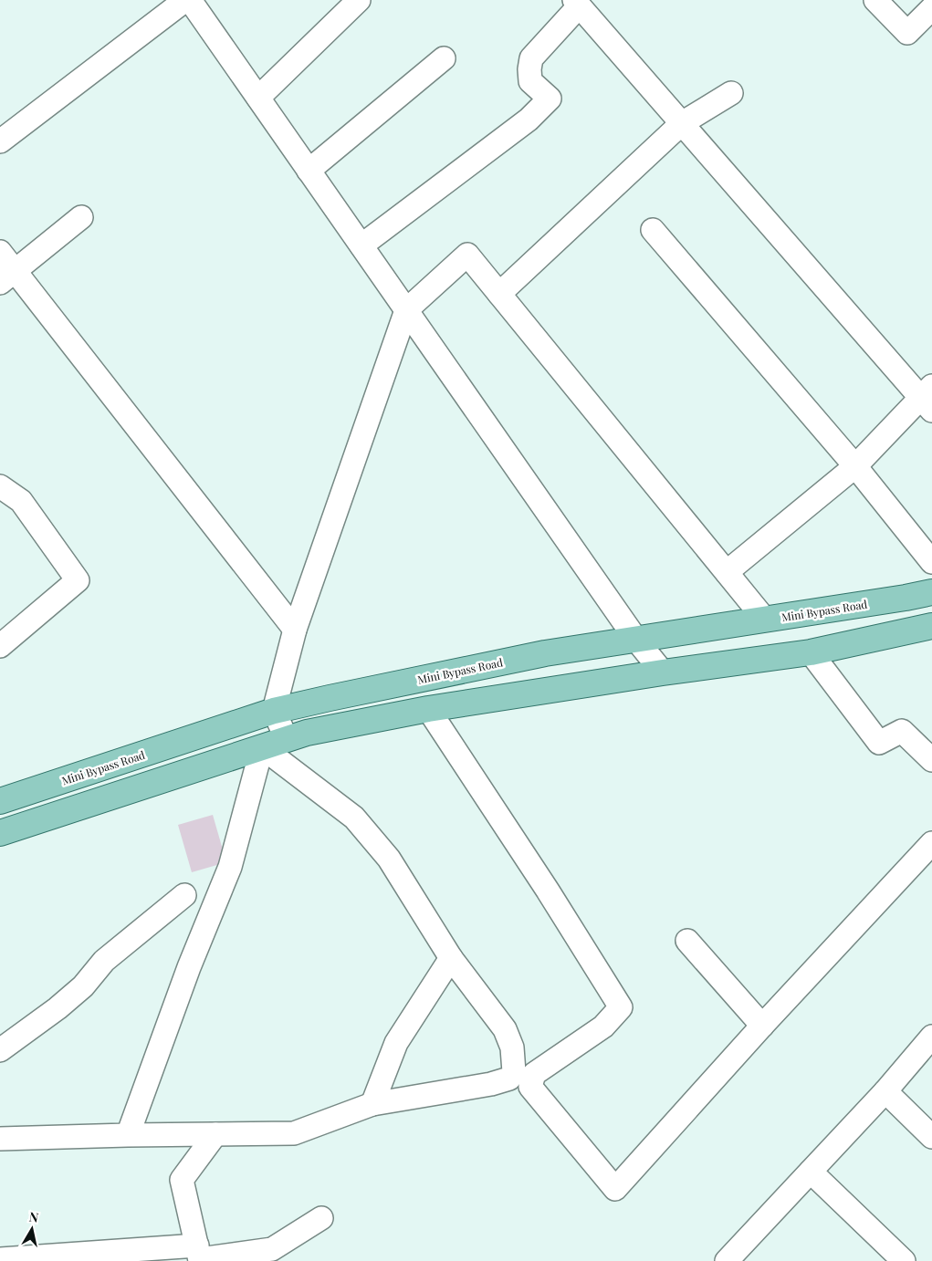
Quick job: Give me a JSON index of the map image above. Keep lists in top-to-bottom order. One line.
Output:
{"streets":{"main road":["Mini Bypass Road"]},"north":"top"}
